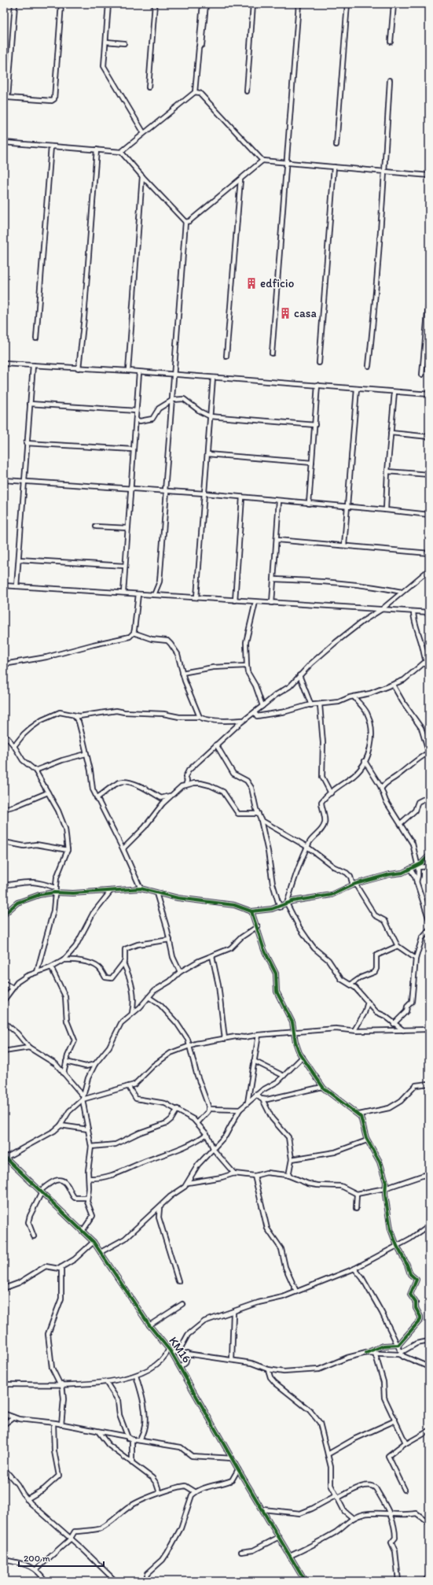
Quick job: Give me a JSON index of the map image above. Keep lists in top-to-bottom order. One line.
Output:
{"streets":{"street":["KM16"]},"places":{"building":["edficio","casa"]},"scale_bar":"200 m"}
